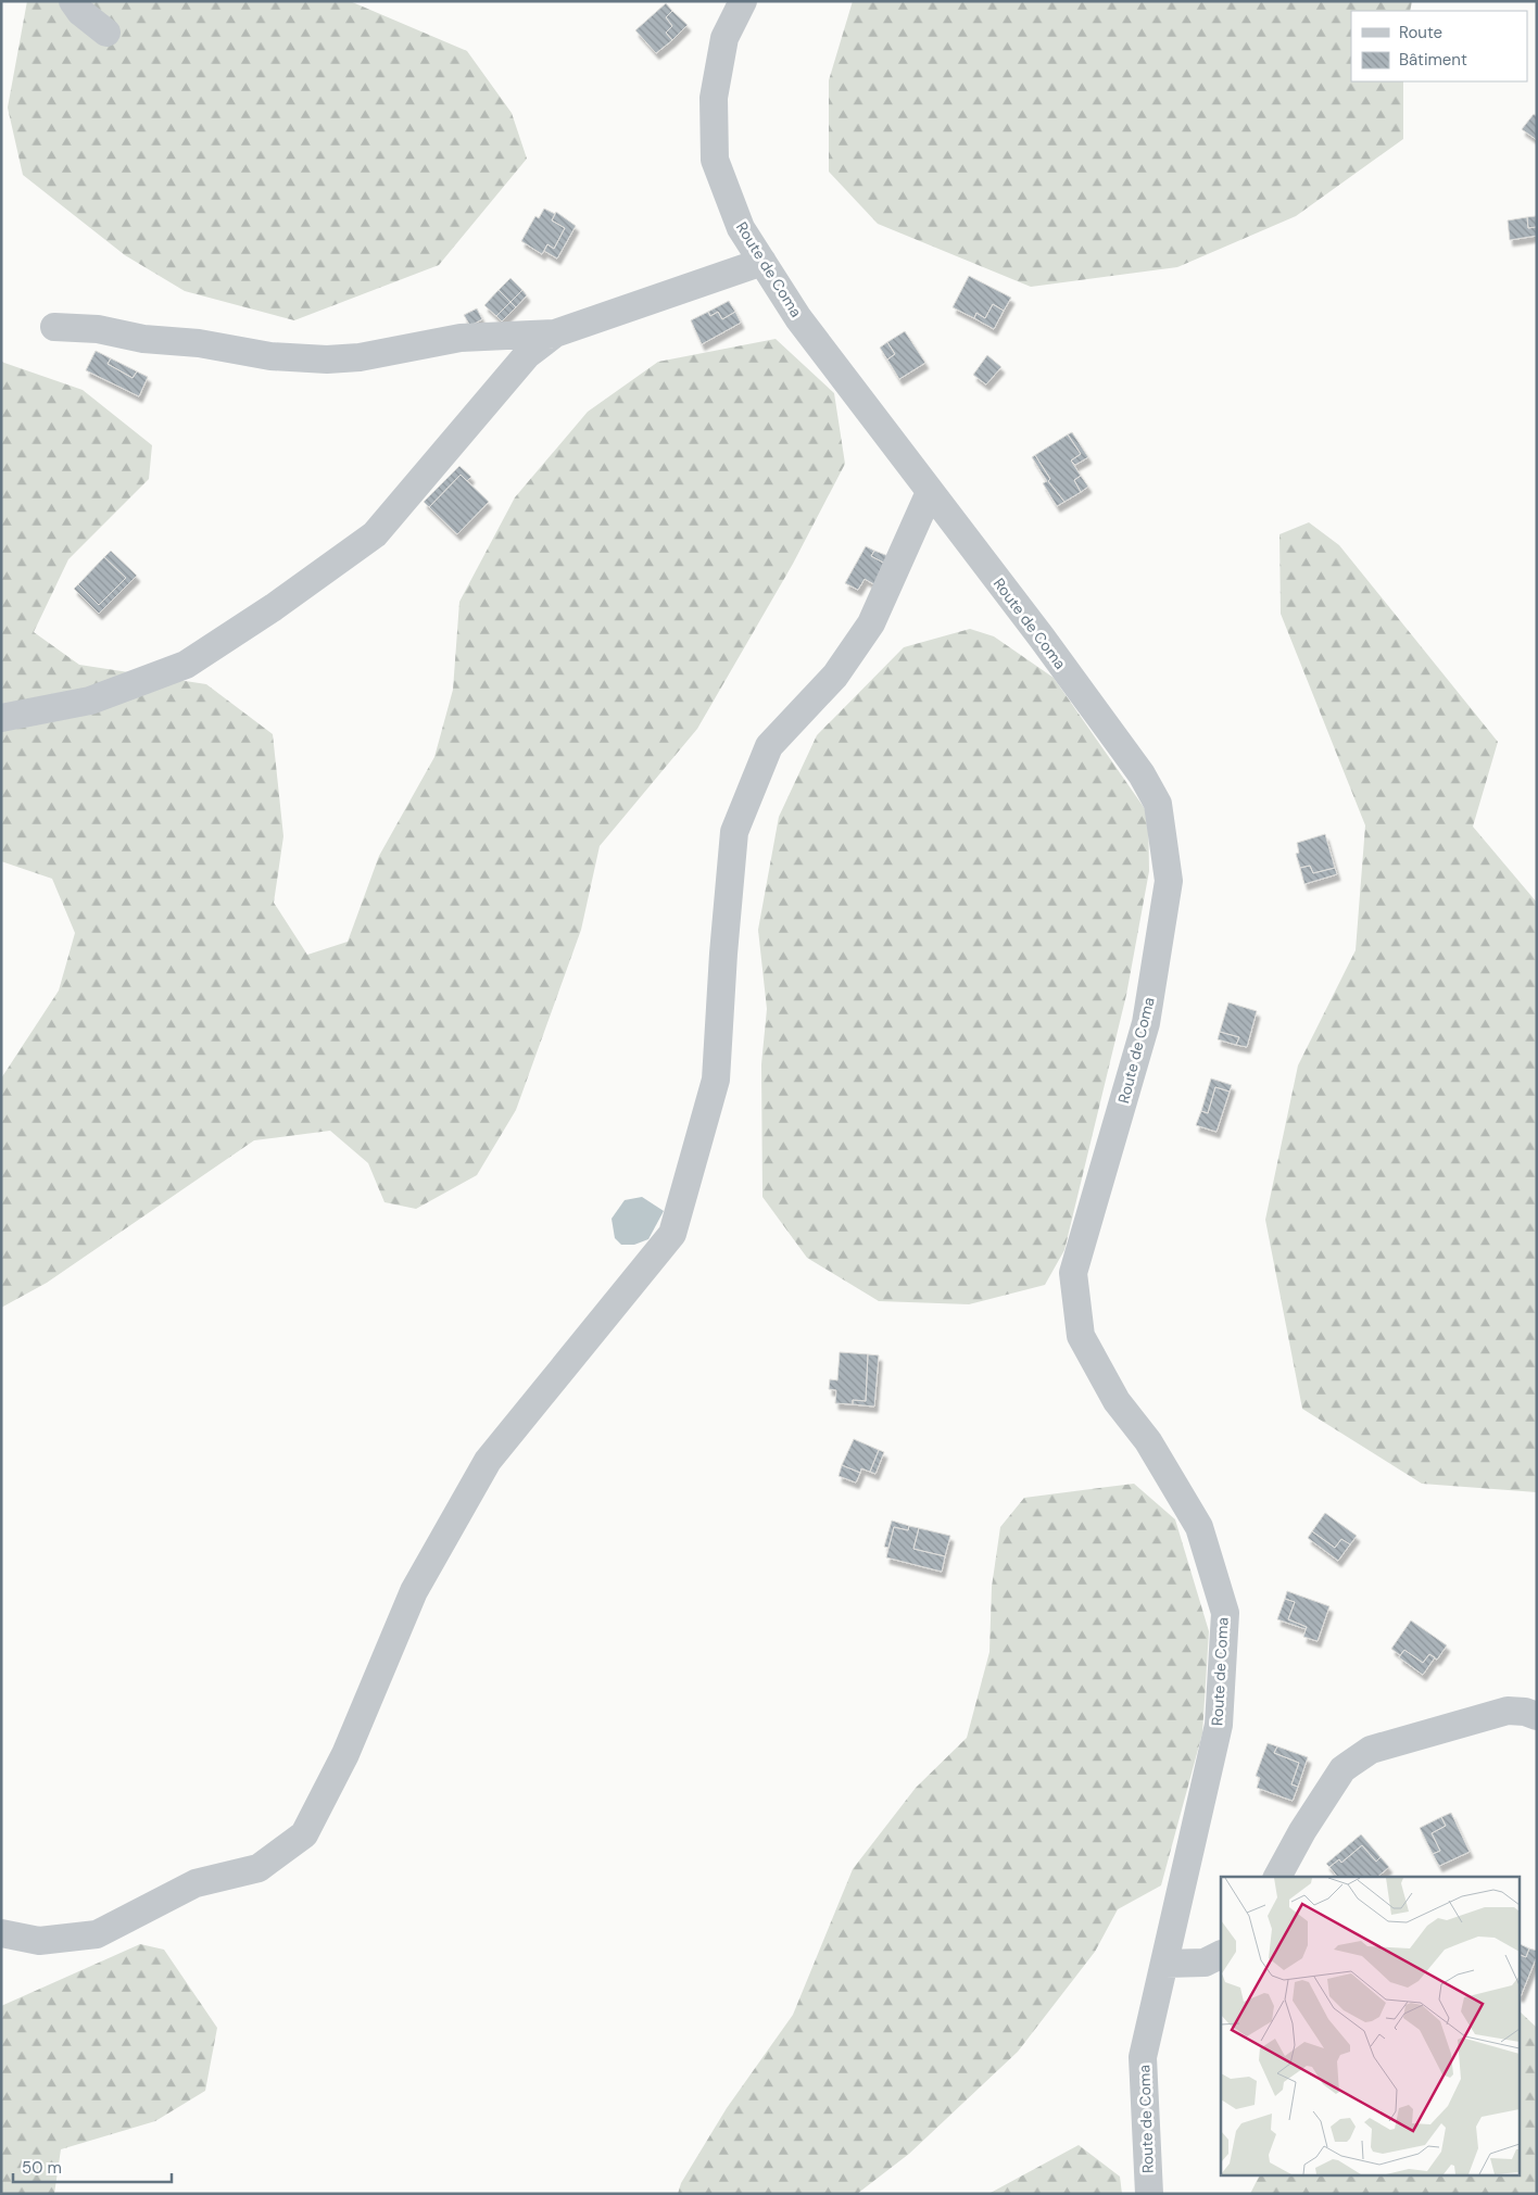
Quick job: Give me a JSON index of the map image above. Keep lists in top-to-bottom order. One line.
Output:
{"streets":{"street":["Route de Coma"]},"legend":["Route","Bâtiment"],"scale_bar":"50 m"}
